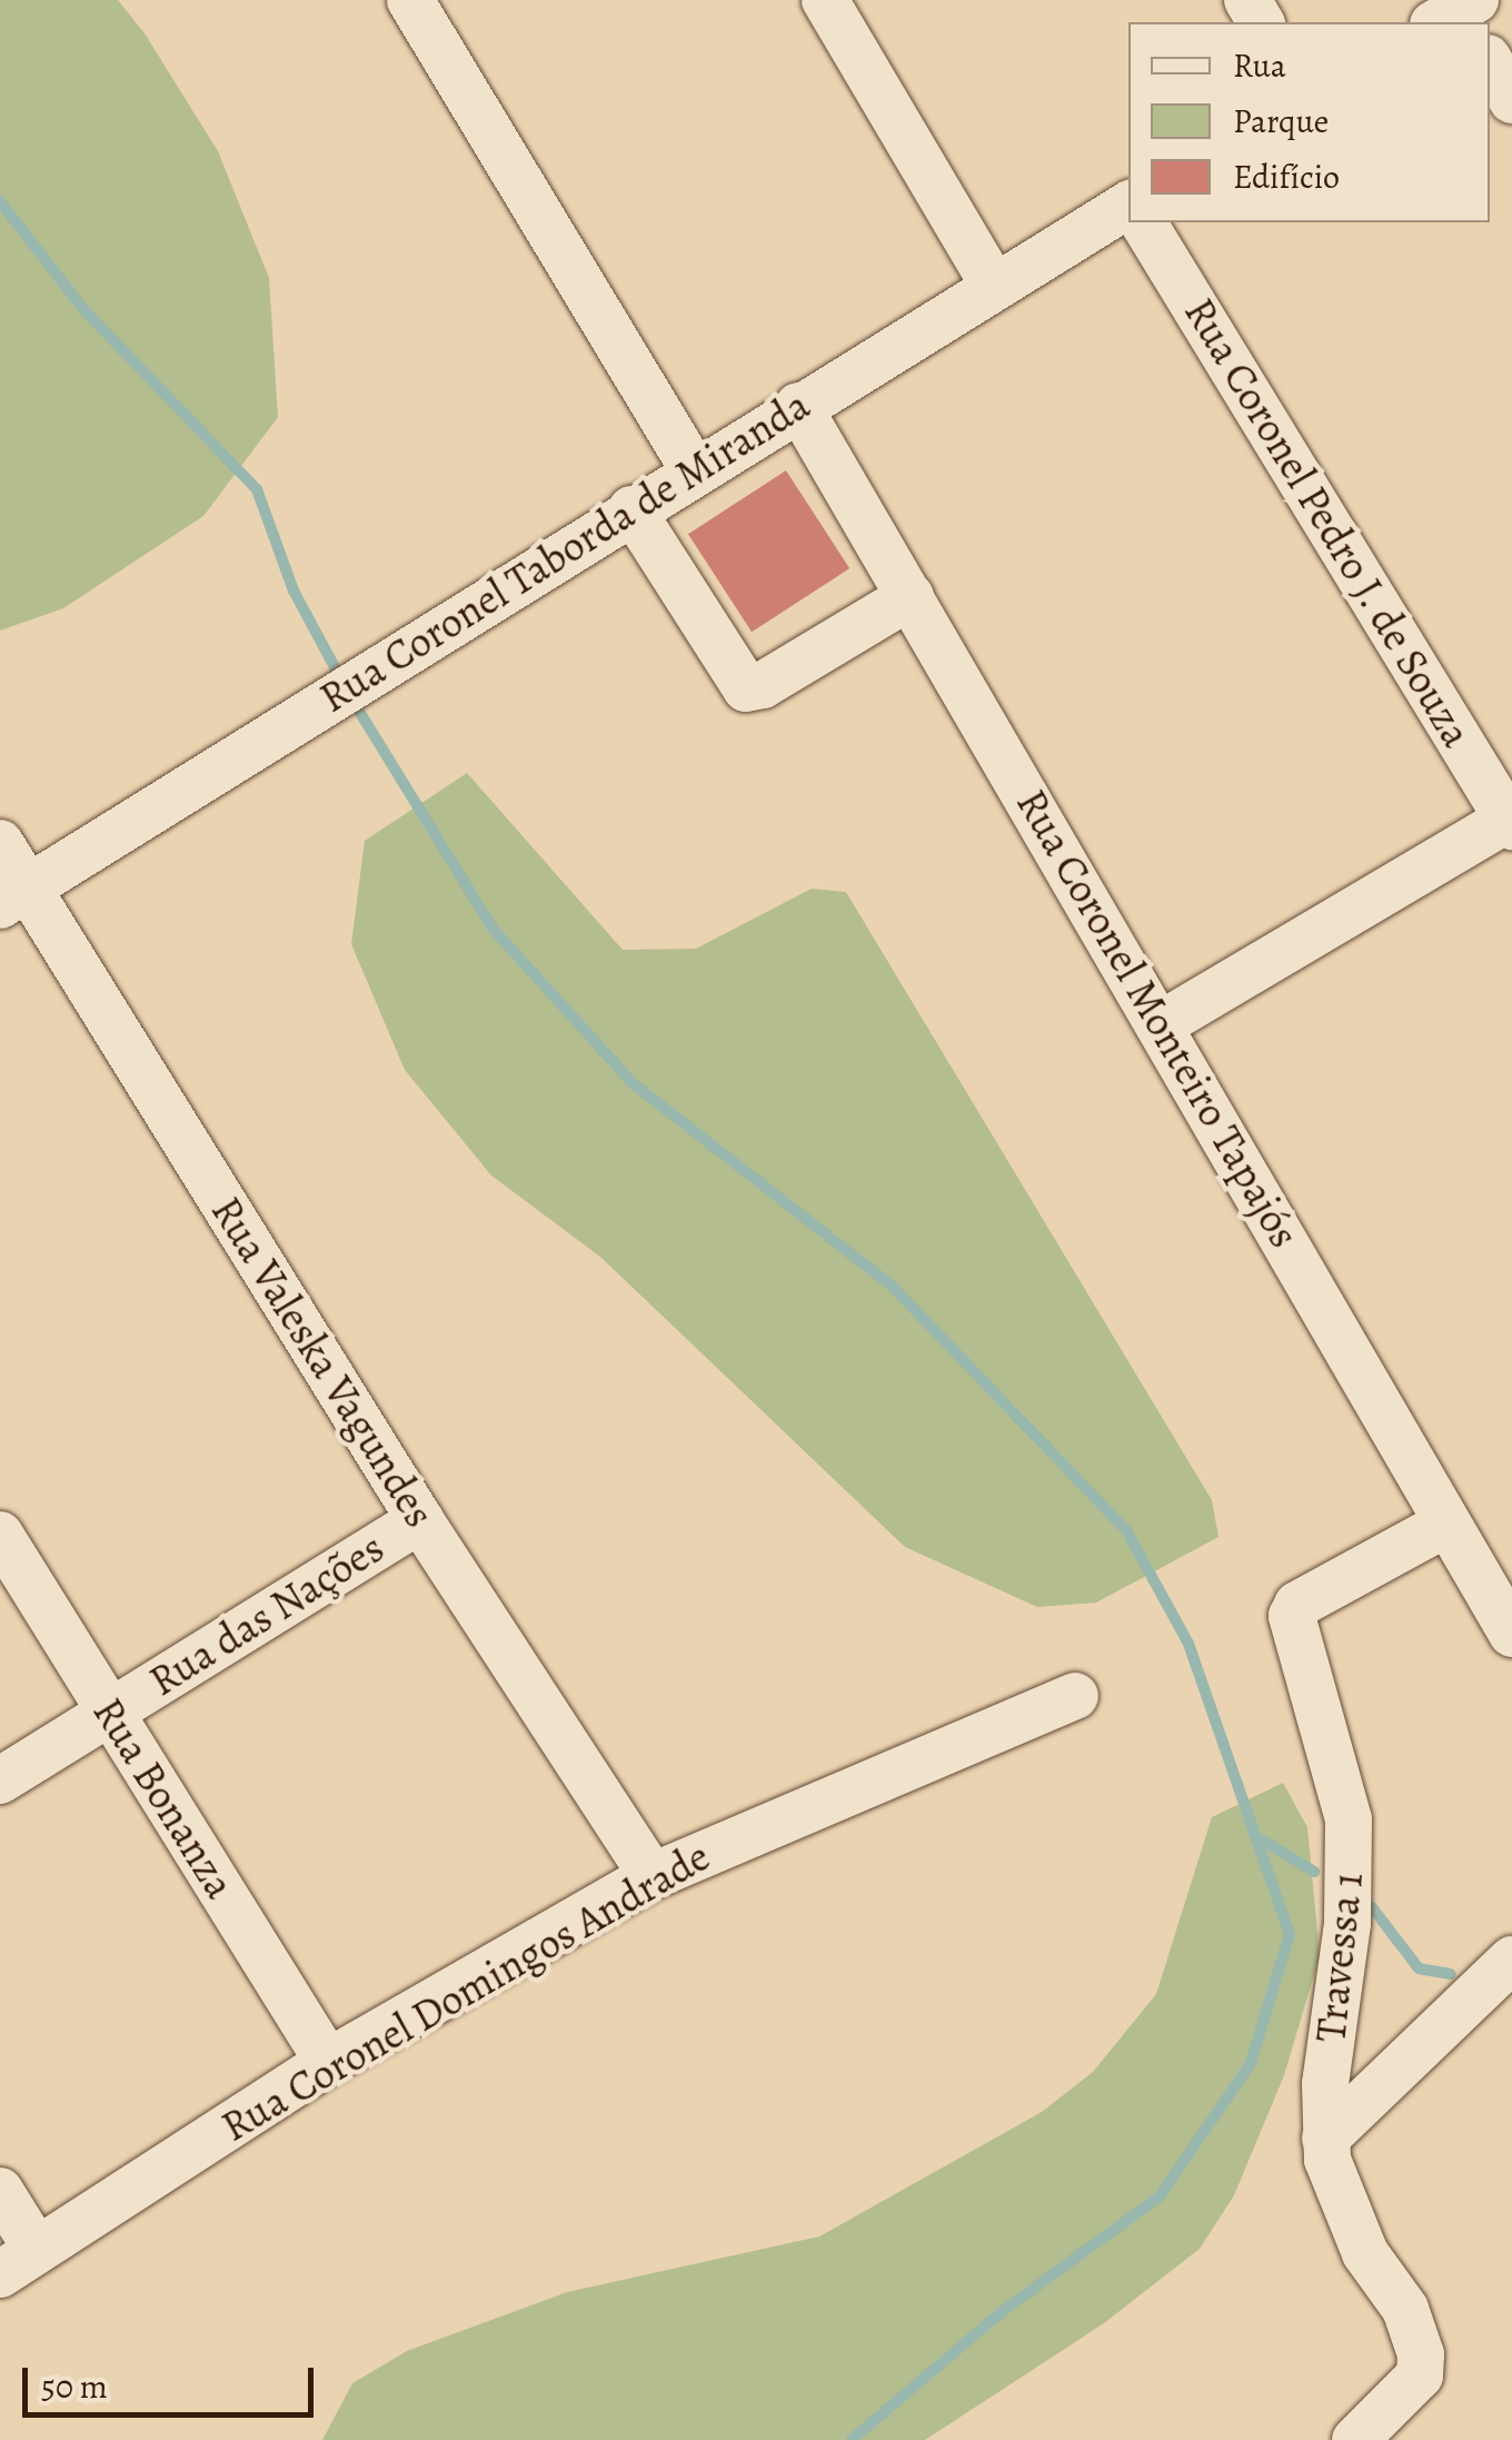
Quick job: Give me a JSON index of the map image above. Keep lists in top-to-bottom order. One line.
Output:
{"streets":{"street":["Rua Coronel Pedro J. de Souza","Rua Coronel Taborda de Miranda","Rua Coronel Monteiro Tapajós","Rua Valeska Vagundes","Rua das Nações","Rua Bonanza","Travessa 1","Rua Coronel Domingos Andrade"]},"crossings":[["Rua Coronel Taborda de Miranda","Rua Coronel Monteiro Tapajós"],["Rua Coronel Taborda de Miranda","Rua Valeska Vagundes"],["Rua Coronel Monteiro Tapajós","Travessa 1"],["Rua Valeska Vagundes","Rua das Nações"],["Rua Valeska Vagundes","Rua Coronel Domingos Andrade"],["Rua das Nações","Rua Bonanza"],["Rua Bonanza","Rua Coronel Domingos Andrade"]],"legend":["Rua","Parque","Edifício"],"scale_bar":"50 m"}
